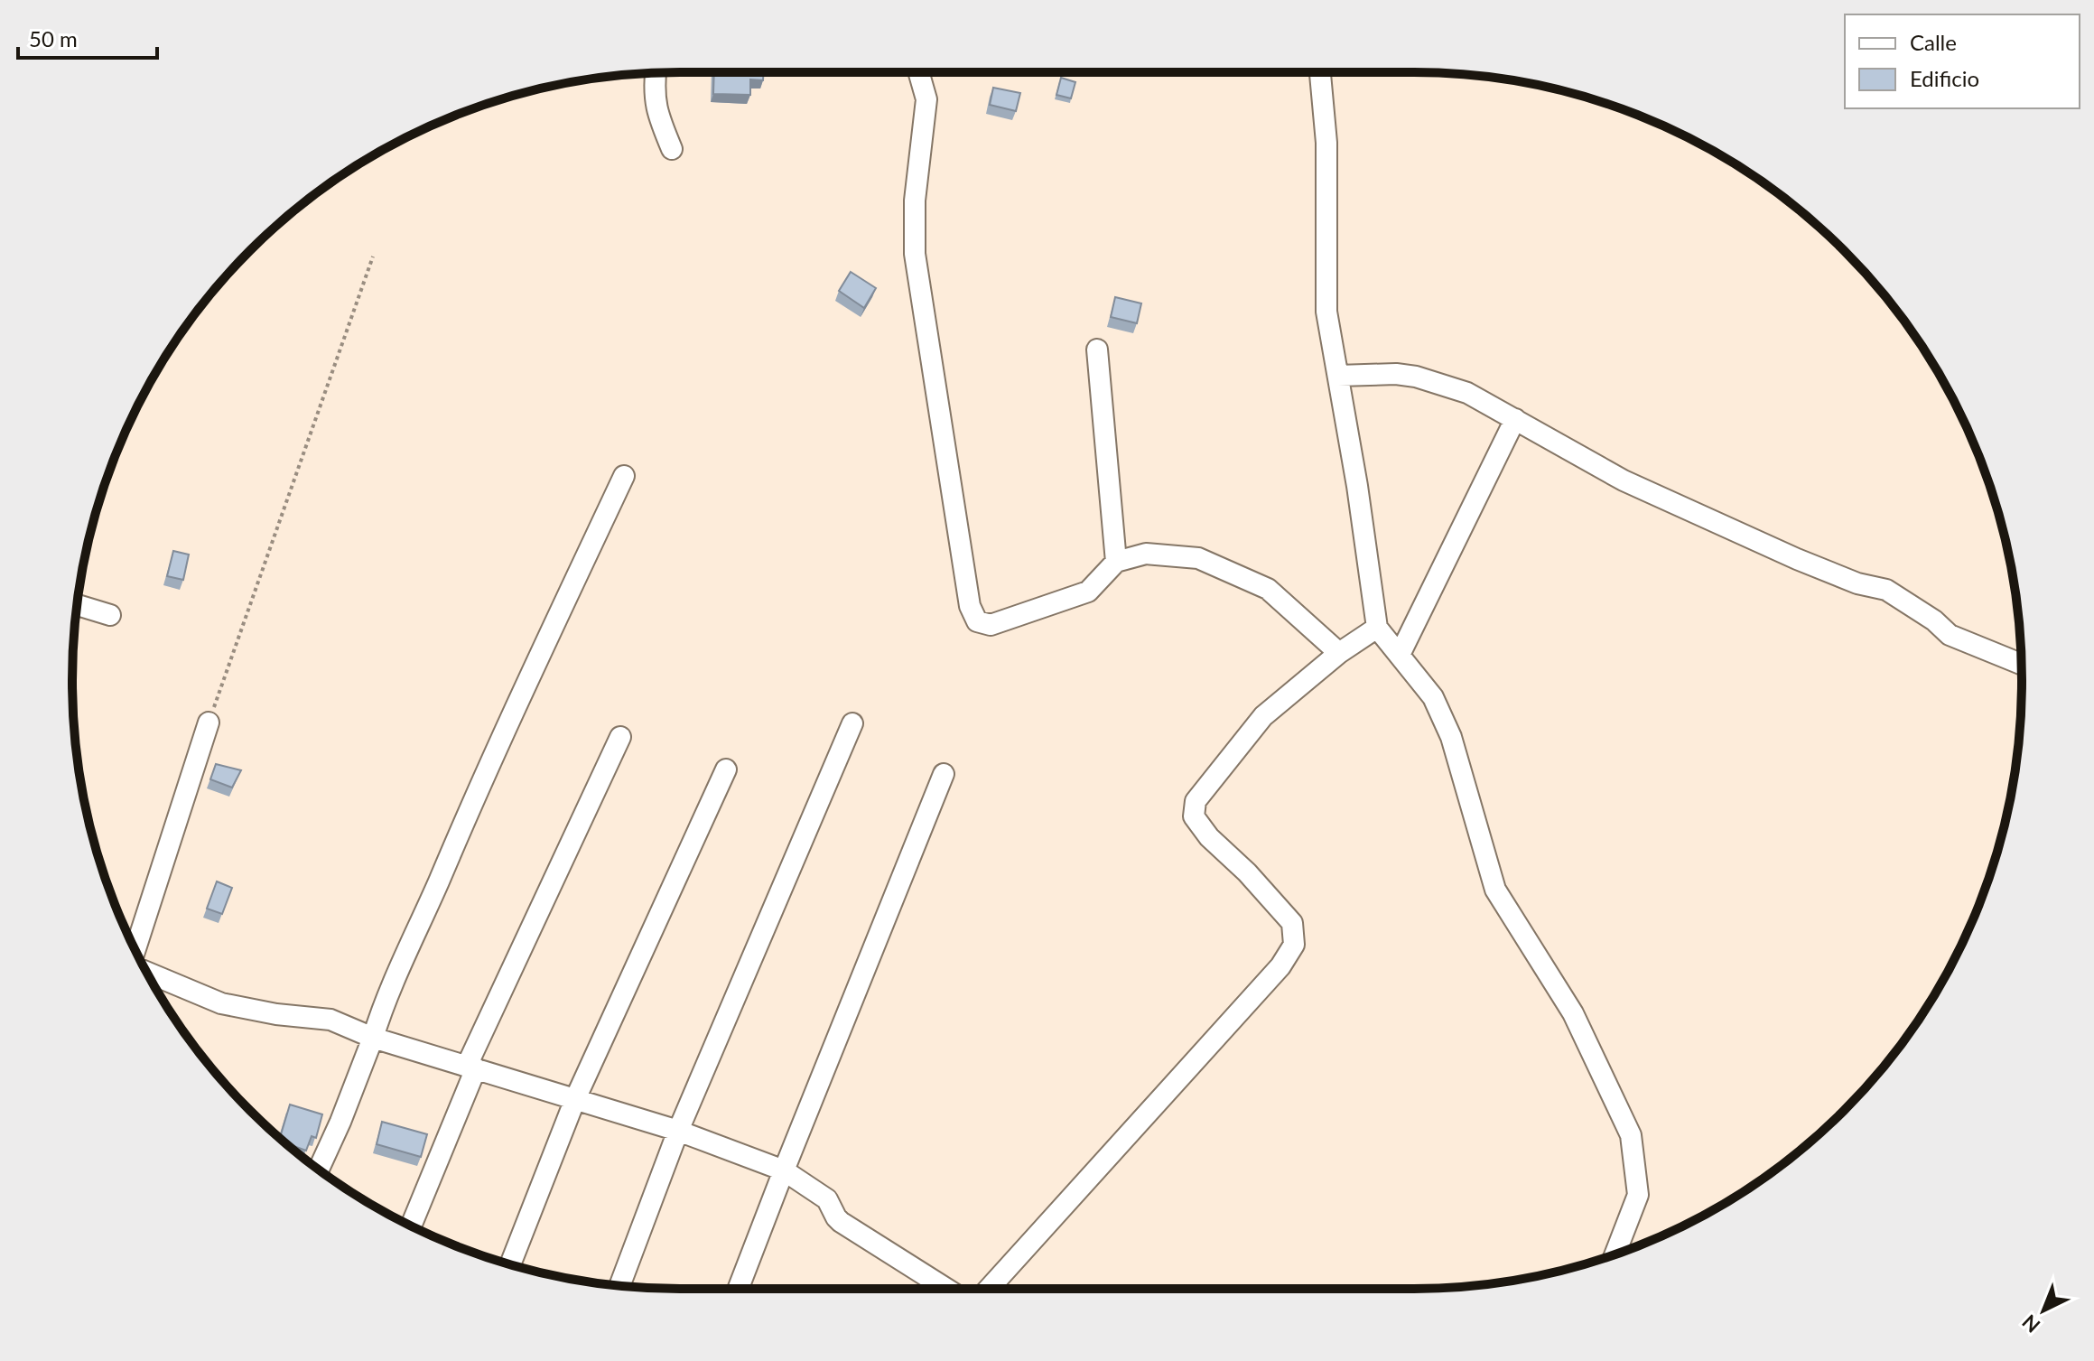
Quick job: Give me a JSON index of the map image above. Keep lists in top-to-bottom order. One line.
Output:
{"legend":["Calle","Edificio"],"scale_bar":"50 m","north":"bottom left"}
